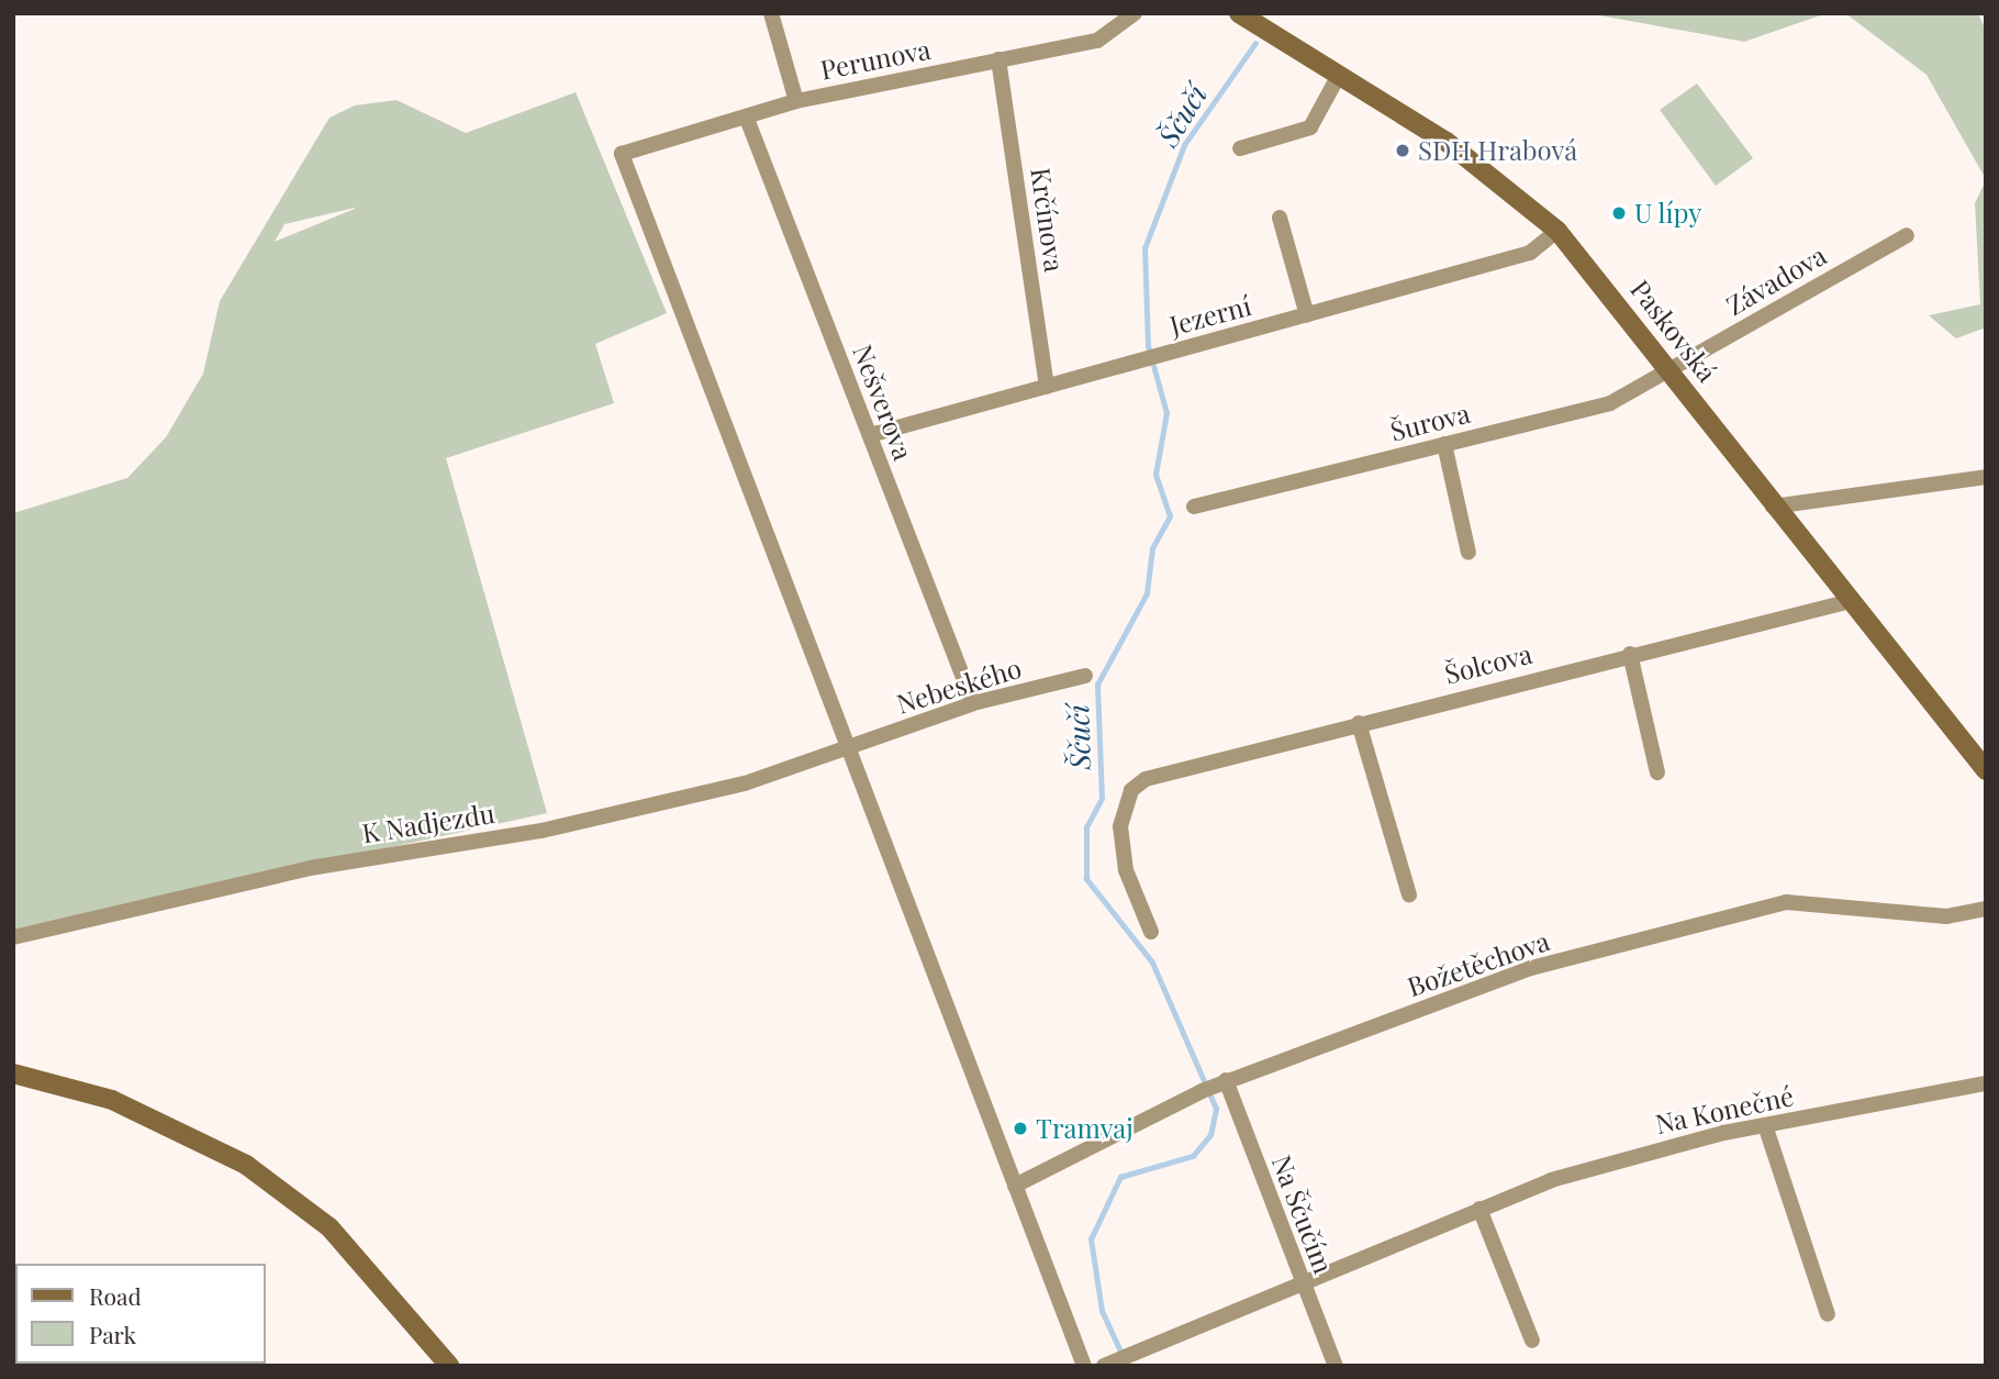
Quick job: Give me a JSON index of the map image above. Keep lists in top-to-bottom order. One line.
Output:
{"streets":{"main road":["Paskovská"],"street":["Perunova","Krčínova","Závadova","Jezerní","Nešverova","Šurova","Šolcova","Nebeského","K Nadjezdu","Božetěchova","Na Konečné","Na Ščučím"]},"crossings":[["Perunova","Krčínova"],["Perunova","Nešverova"],["Perunova","Nebeského"],["Perunova","K Nadjezdu"],["Krčínova","Jezerní"],["Závadova","Paskovská"],["Závadova","Šurova"],["Jezerní","Paskovská"],["Jezerní","Nešverova"],["Paskovská","Šurova"],["Paskovská","Šolcova"],["Nešverova","Nebeského"],["Nebeského","K Nadjezdu"],["Božetěchova","Na Ščučím"],["Na Konečné","Na Ščučím"]],"water":["Ščučí"],"places":["SDH Hrabová","U lípy","Tramvaj"],"legend":["Road","Park"]}
